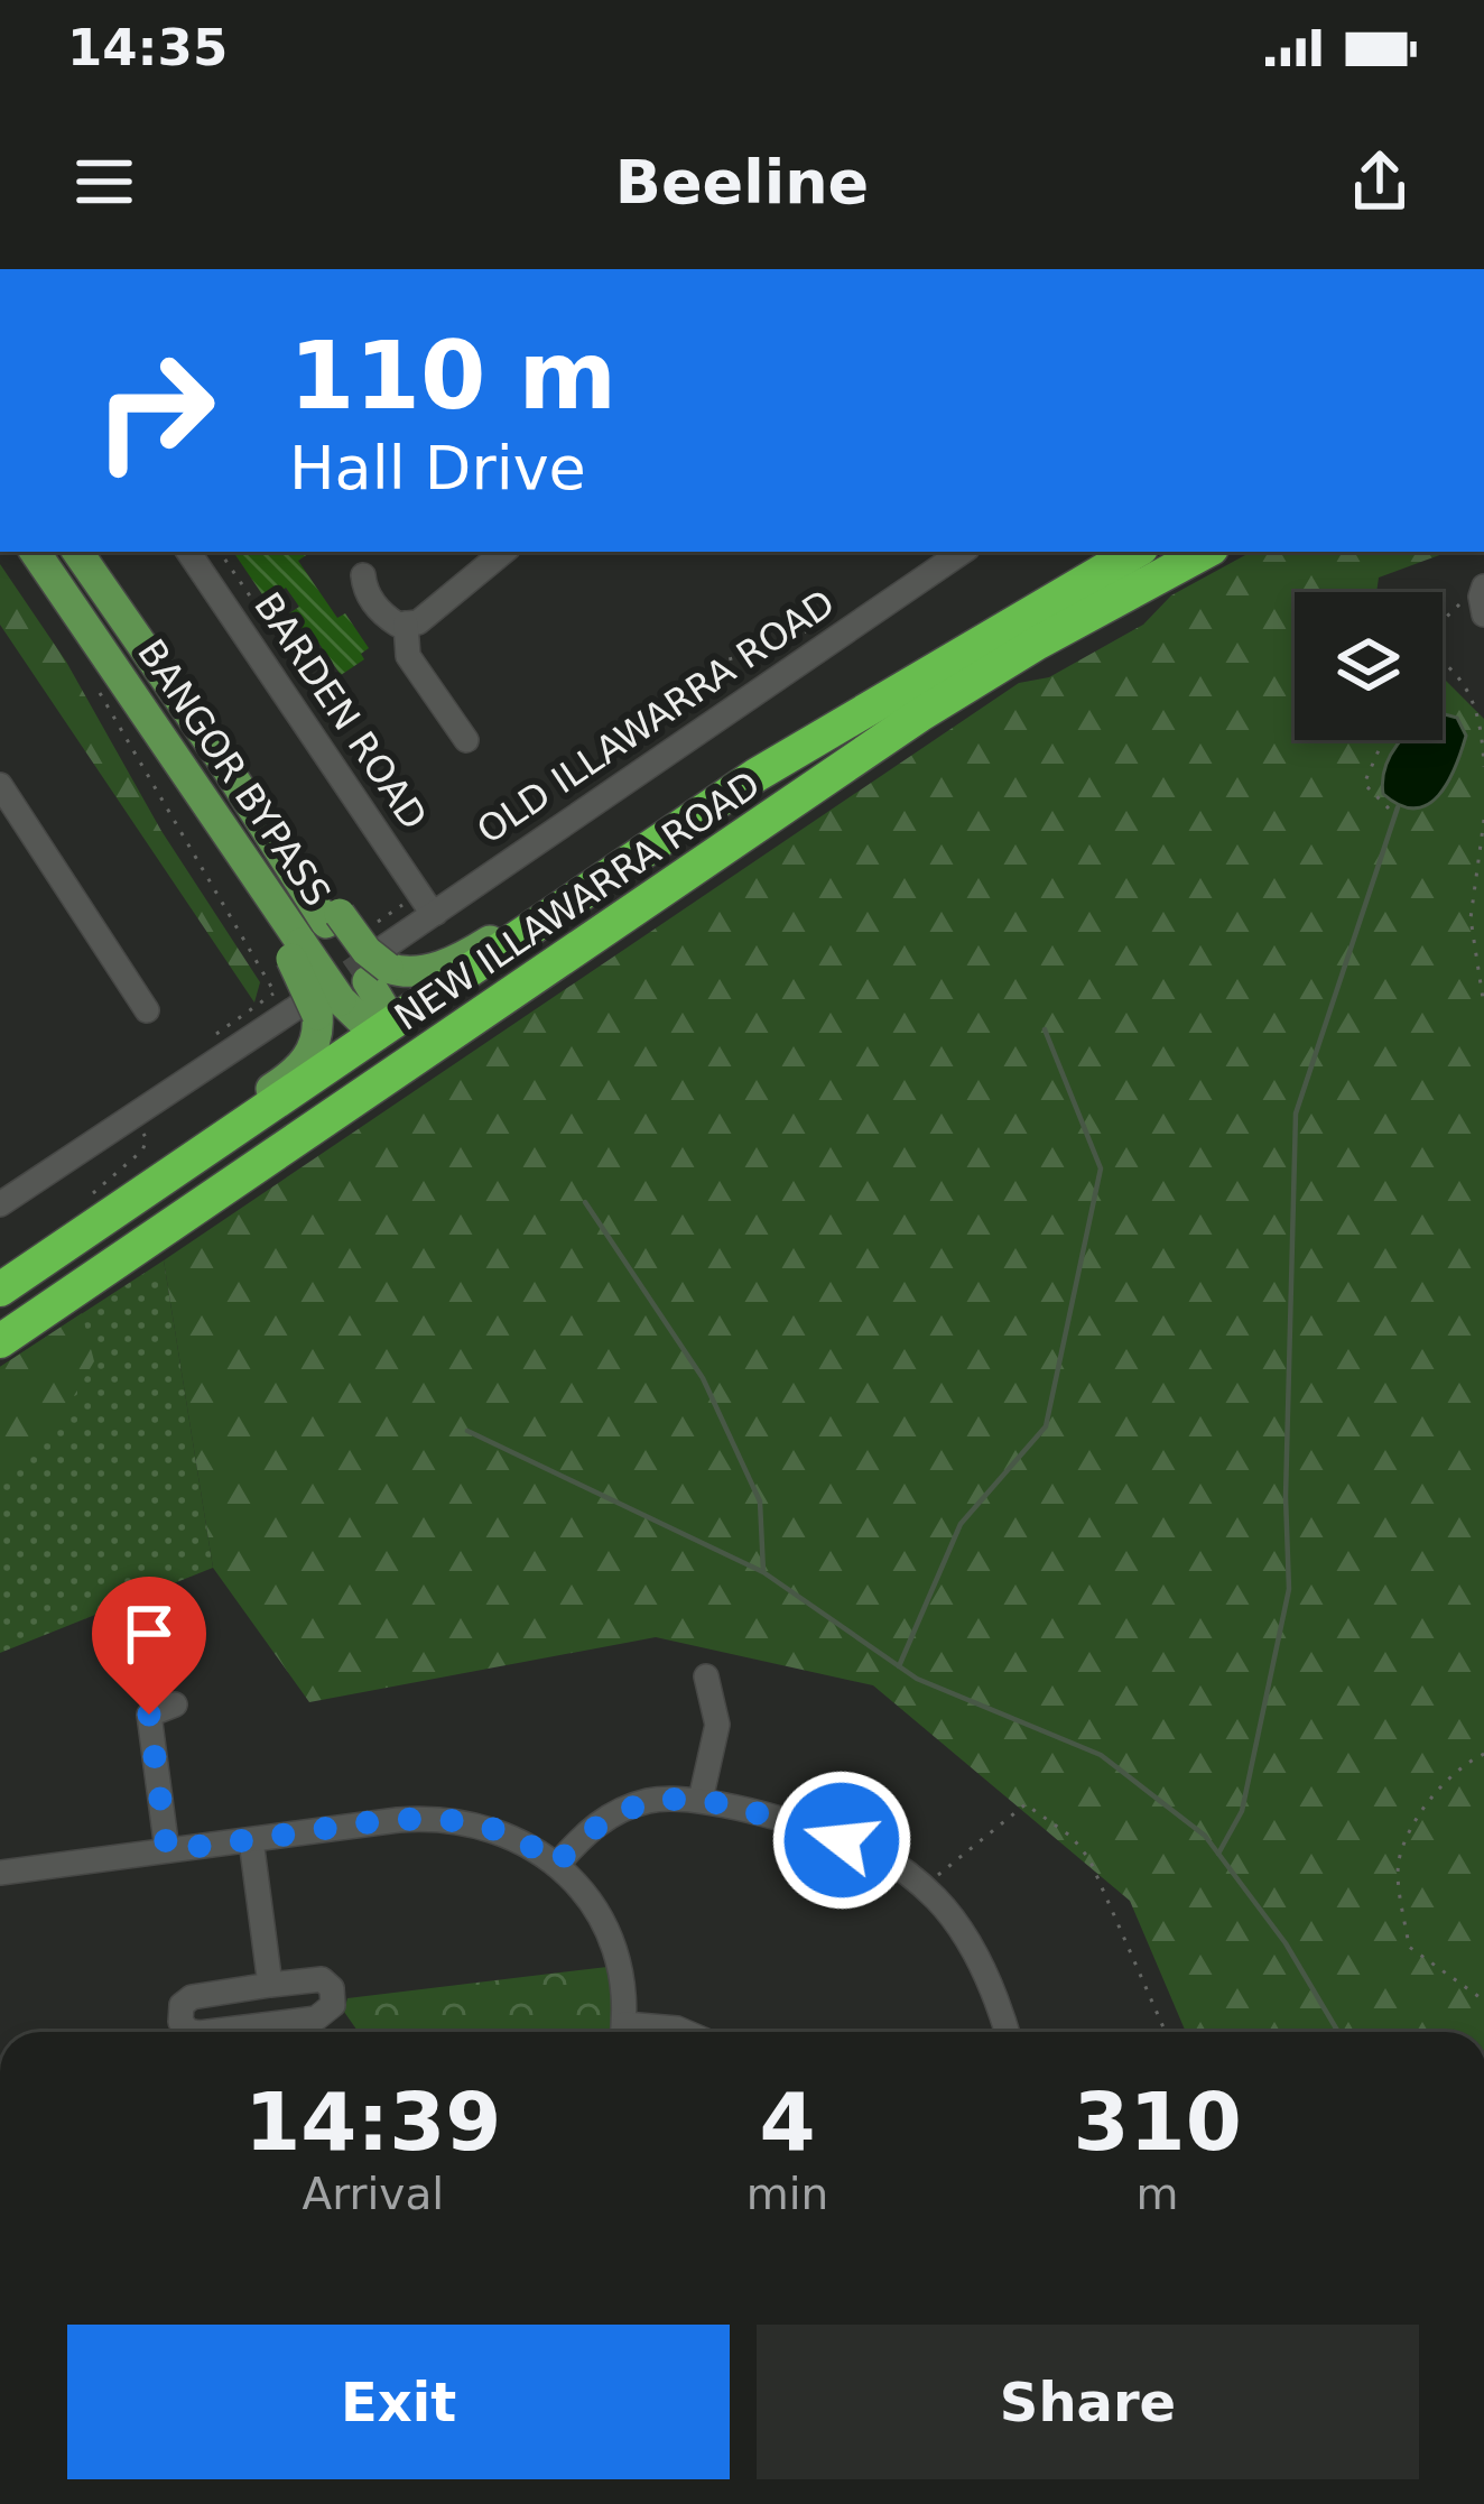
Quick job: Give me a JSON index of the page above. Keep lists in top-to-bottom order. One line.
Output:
{"streets":{"highway":["NEW ILLAWARRA ROAD"],"main road":["BANGOR BYPASS"],"street":["BARDEN ROAD","OLD ILLAWARRA ROAD"]},"crossings":[["BARDEN ROAD","OLD ILLAWARRA ROAD"],["OLD ILLAWARRA ROAD","BANGOR BYPASS"],["BANGOR BYPASS","NEW ILLAWARRA ROAD"]],"page":{"status":"14:35","header":"Beeline","turn":["110 m","Hall Drive"],"eta":["14:39","Arrival","4","min","310","m"],"buttons":["Exit","Share"]}}
